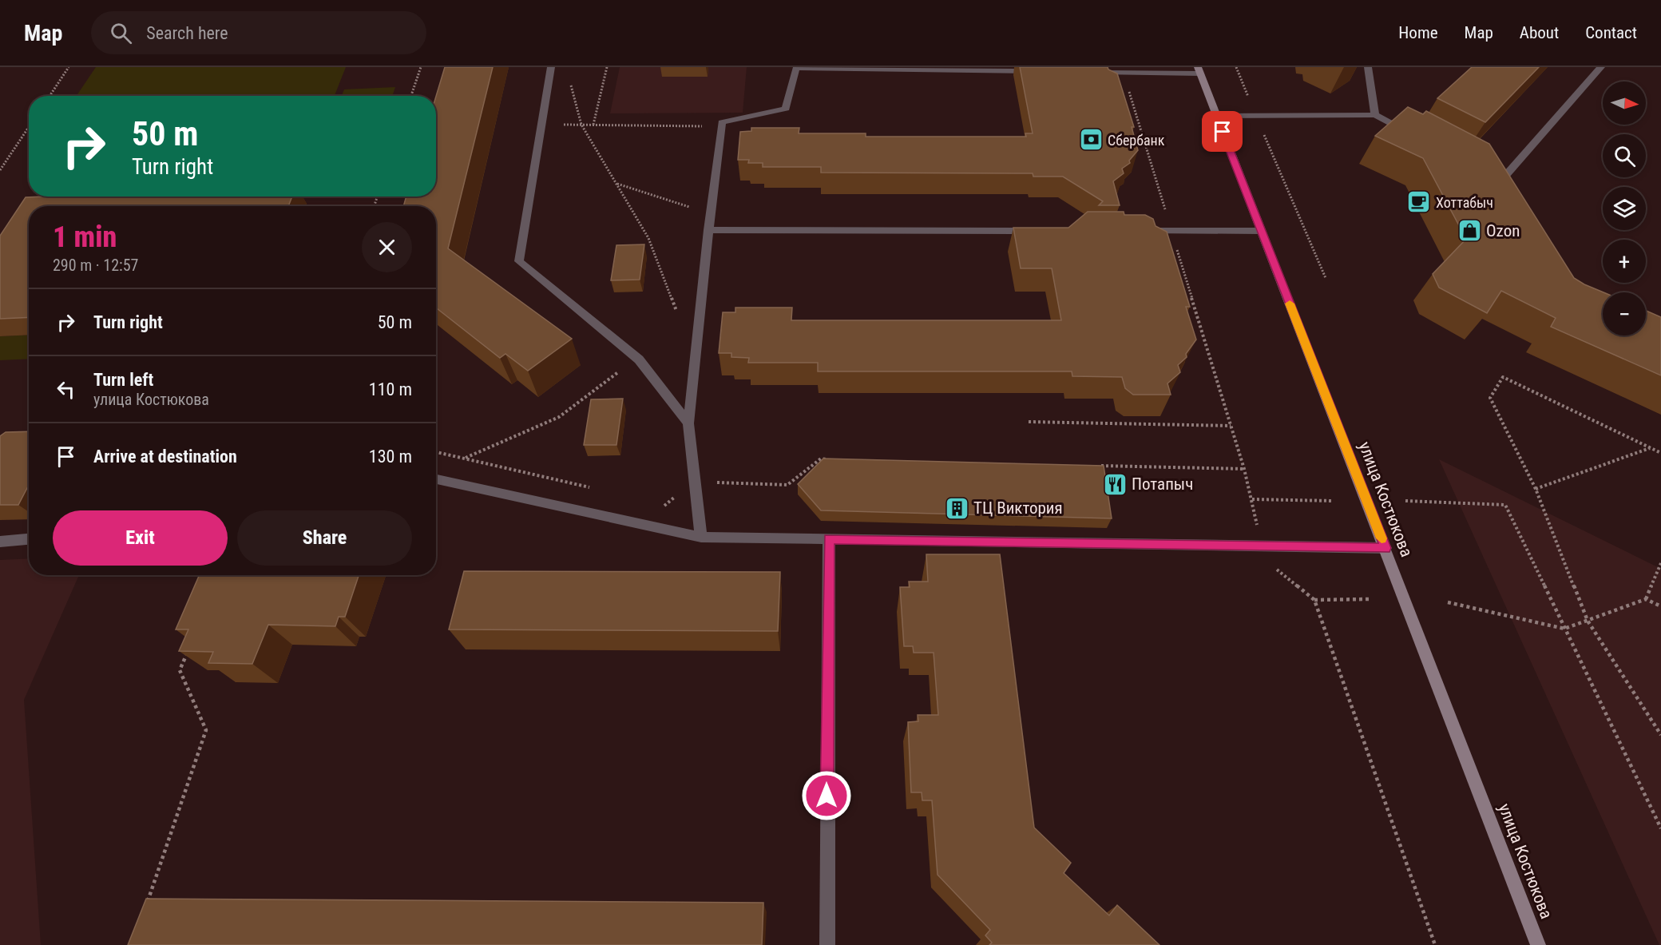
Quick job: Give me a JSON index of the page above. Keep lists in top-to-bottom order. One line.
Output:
{"streets":{"main road":["улица Костюкова"]},"places":{"bank":["Сбербанк"],"cafe":["Хоттабыч"],"shop":["Ozon"],"restaurant":["Потапыч"],"building":["ТЦ Виктория"]},"north":"right","page":{"header":"Map","search":"Search here","nav":["Home","Map","About","Contact"],"map_buttons":["+","−"],"turn":["50 m","Turn right"],"heading":["1 min","290 m · 12:57"],"list":[{"name":"Turn right","value":"50 m"},{"name":"Turn left","note":"улица Костюкова","value":"110 m"},{"name":"Arrive at destination","value":"130 m"}],"buttons":["Exit","Share"]}}
